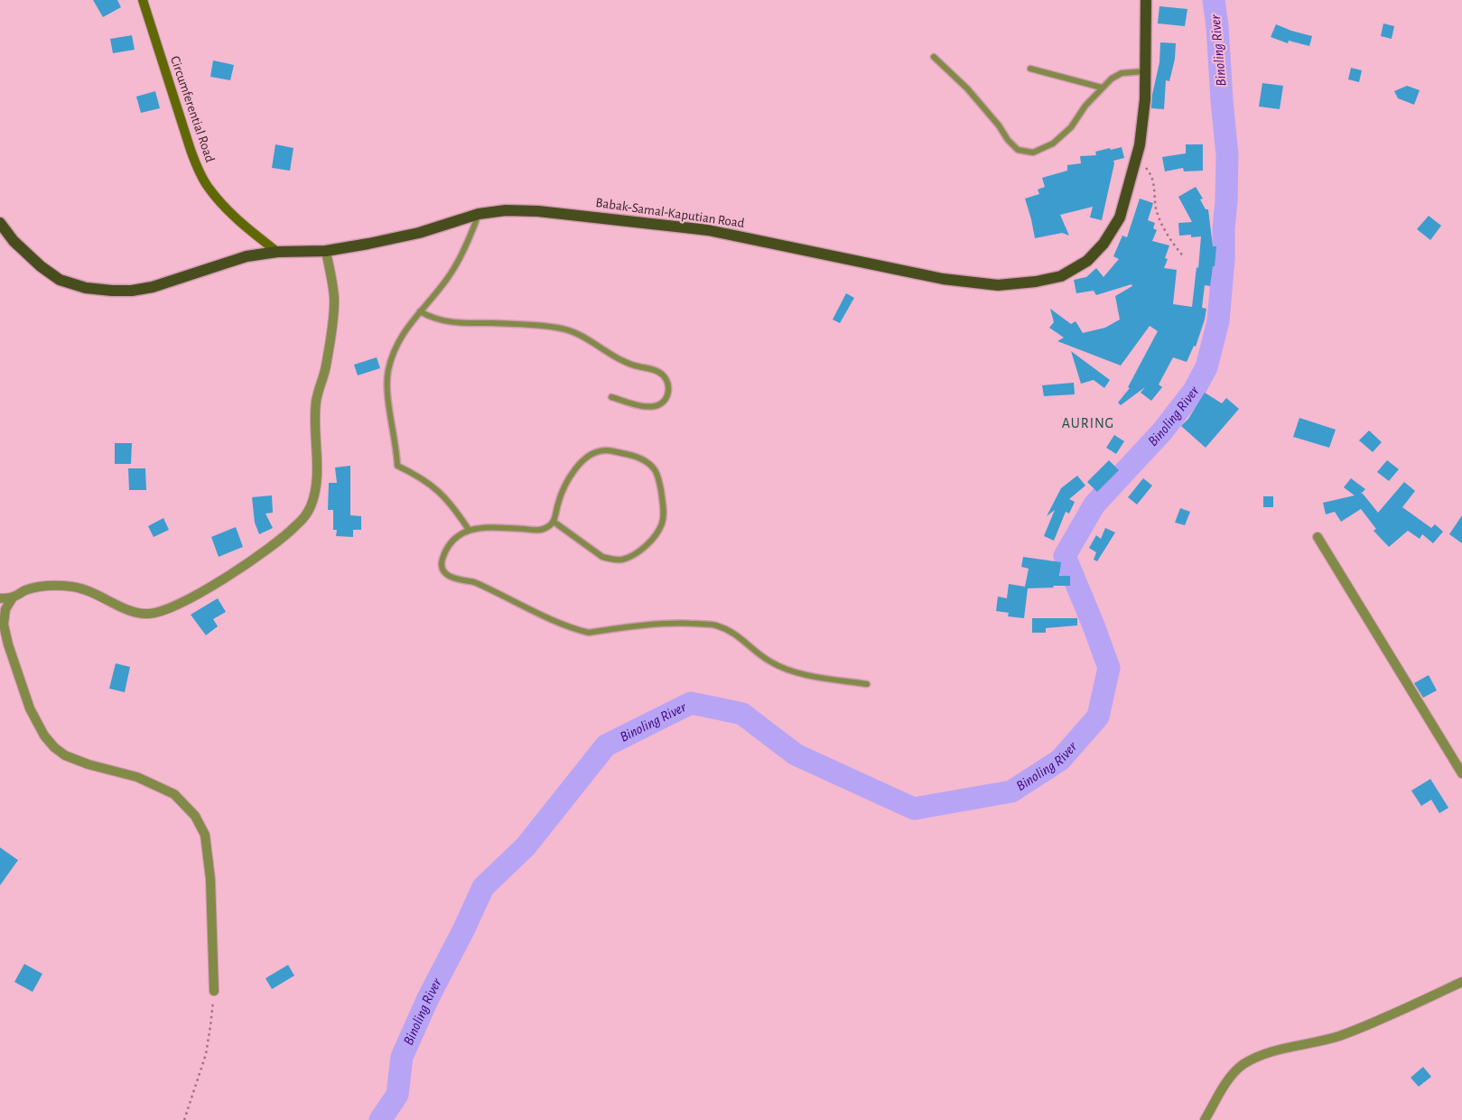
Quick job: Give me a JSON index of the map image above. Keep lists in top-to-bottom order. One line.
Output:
{"streets":{"main road":["Circumferential Road","Babak-Samal-Kaputian Road"]},"crossings":[["Circumferential Road","Babak-Samal-Kaputian Road"]],"districts":["AURING"],"water":["Binoling River"]}
